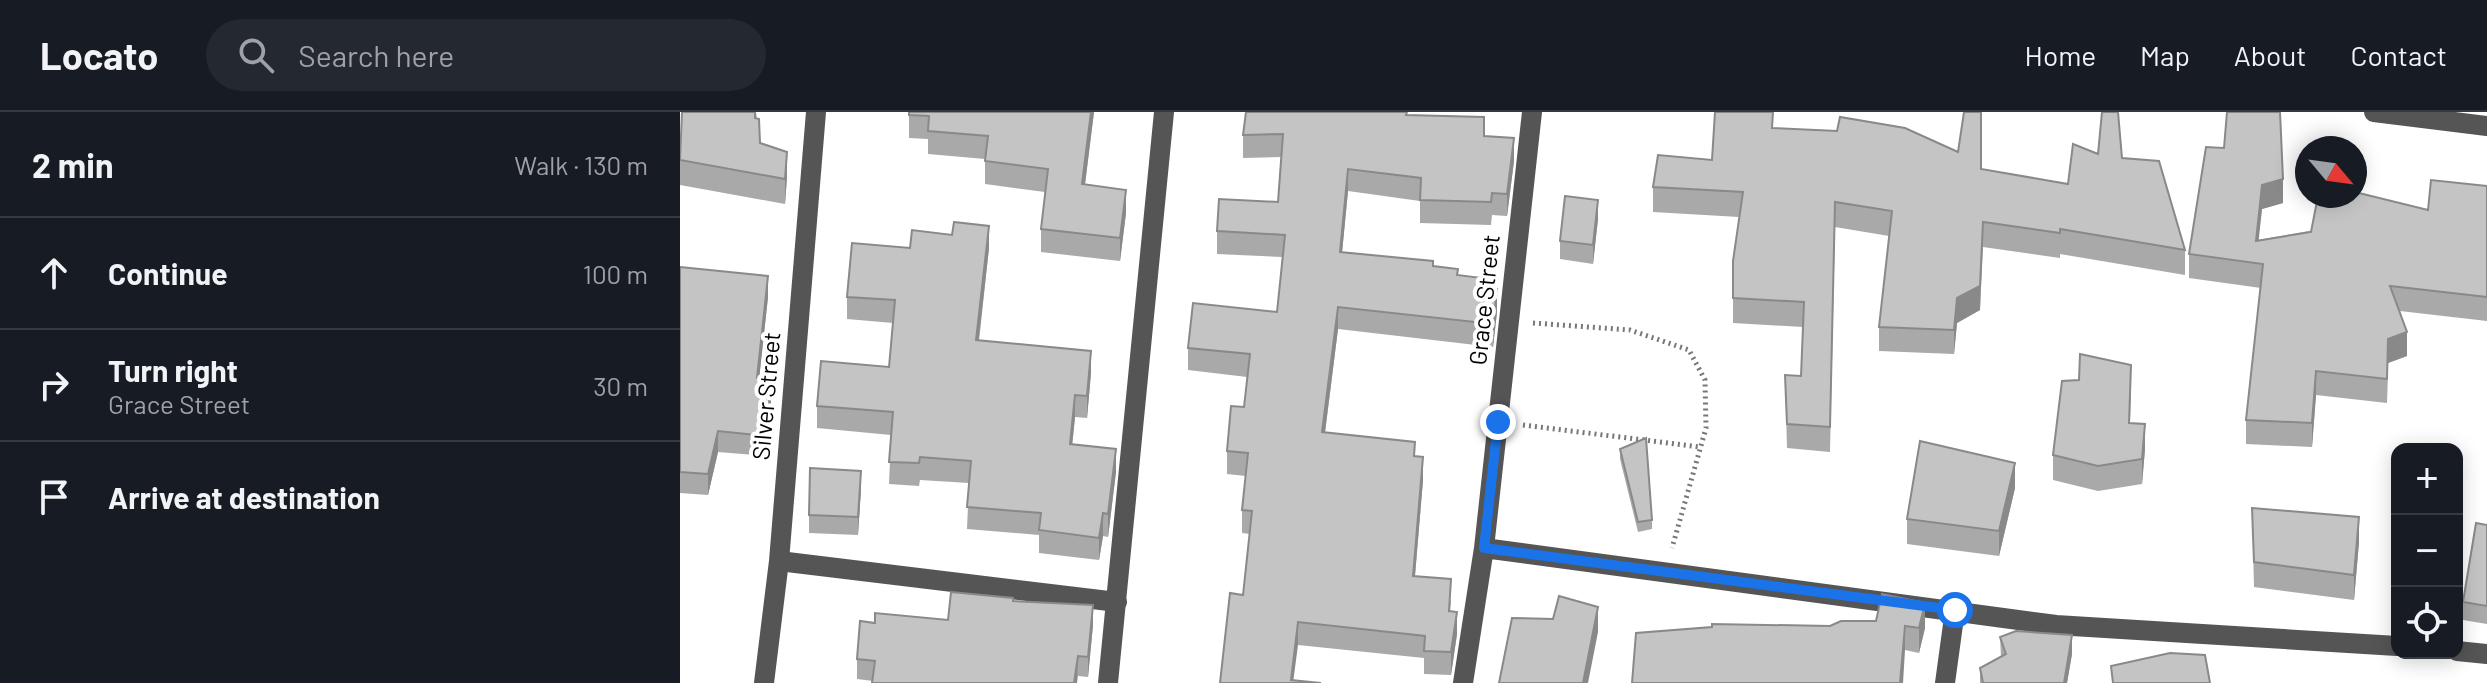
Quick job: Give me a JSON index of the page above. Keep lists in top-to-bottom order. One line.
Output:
{"streets":{"street":["Grace Street","Silver Street"]},"north":"bottom right","page":{"header":"Locato","search":"Search here","nav":["Home","Map","About","Contact"],"heading":["2 min","Walk · 130 m"],"list":[["Continue","100 m"],["Turn right","Grace Street","30 m"],"Arrive at destination"],"map_buttons":["+","−"]}}
